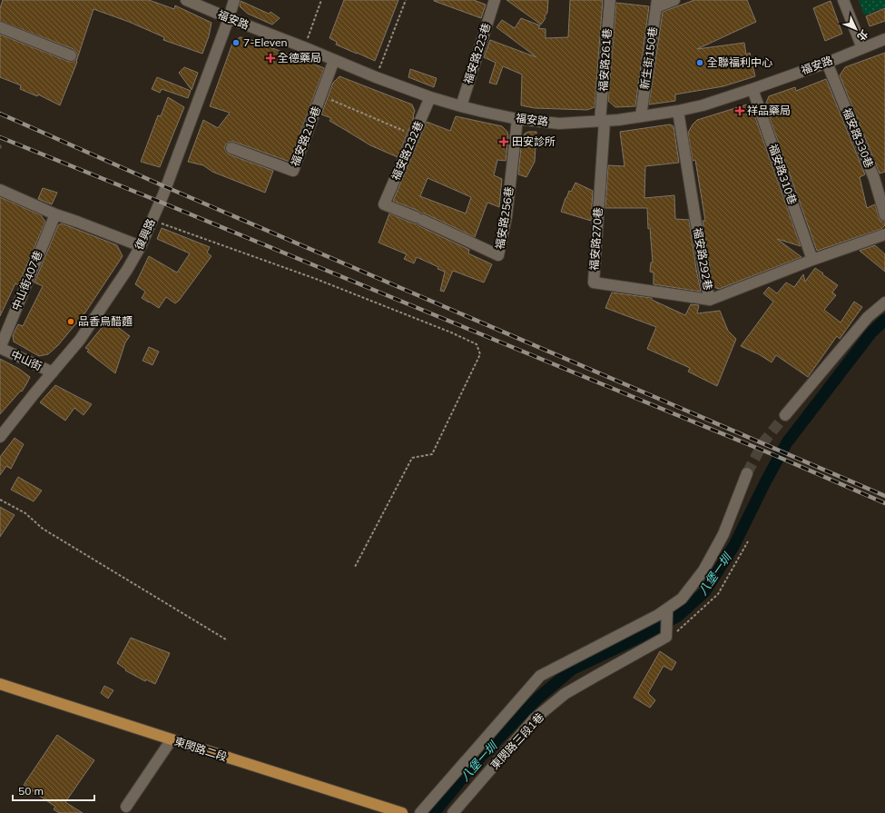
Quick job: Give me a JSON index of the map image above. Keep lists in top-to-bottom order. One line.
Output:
{"streets":{"main road":["東閔路二段"],"street":["福安路","福安路223巷","新生街150巷","福安路261巷","福安路210巷","福安路330巷","福安路232巷","福安路310巷","福安路256巷","復興路","福安路270巷","福安路292巷","中山街407巷","中山街","東閔路三段1巷"]},"crossings":[["福安路","福安路223巷"],["福安路","新生街150巷"],["福安路","福安路261巷"],["福安路","福安路210巷"],["福安路","福安路330巷"],["福安路","福安路232巷"],["福安路","福安路310巷"],["福安路","福安路256巷"],["福安路","復興路"],["福安路","福安路270巷"],["福安路","福安路292巷"],["福安路261巷","福安路270巷"],["福安路232巷","福安路256巷"],["福安路310巷","福安路292巷"],["復興路","中山街"],["福安路270巷","福安路292巷"],["中山街407巷","中山街"]],"water":["八堡一圳"],"places":{"other":["7-Eleven","全聯福利中心","品香烏醋麵"],"health":["全德藥局","祥品藥局","田安診所"]},"scale_bar":"50 m","north":"bottom right"}
